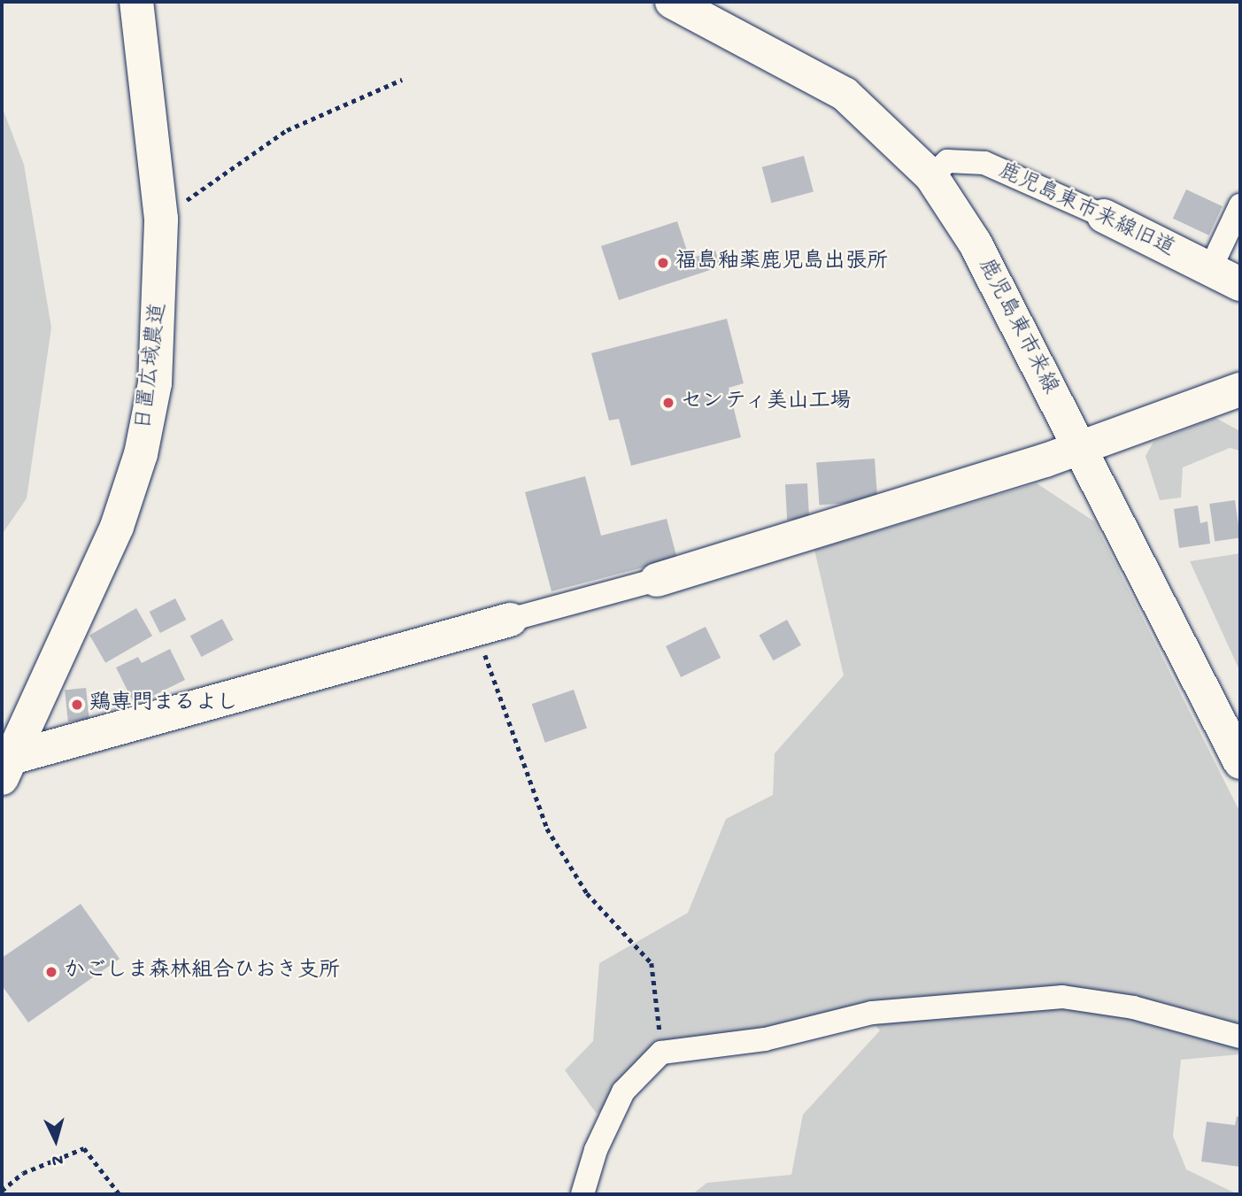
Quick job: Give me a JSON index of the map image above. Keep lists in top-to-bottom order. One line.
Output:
{"streets":{"street":["鹿児島東市来線旧道","鹿児島東市来線","日置広域農道"]},"crossings":[["鹿児島東市来線旧道","鹿児島東市来線"]],"places":["福島釉薬鹿児島出張所","センティ美山工場","鶏専門まるよし","かごしま森林組合ひおき支所"],"north":"bottom"}
